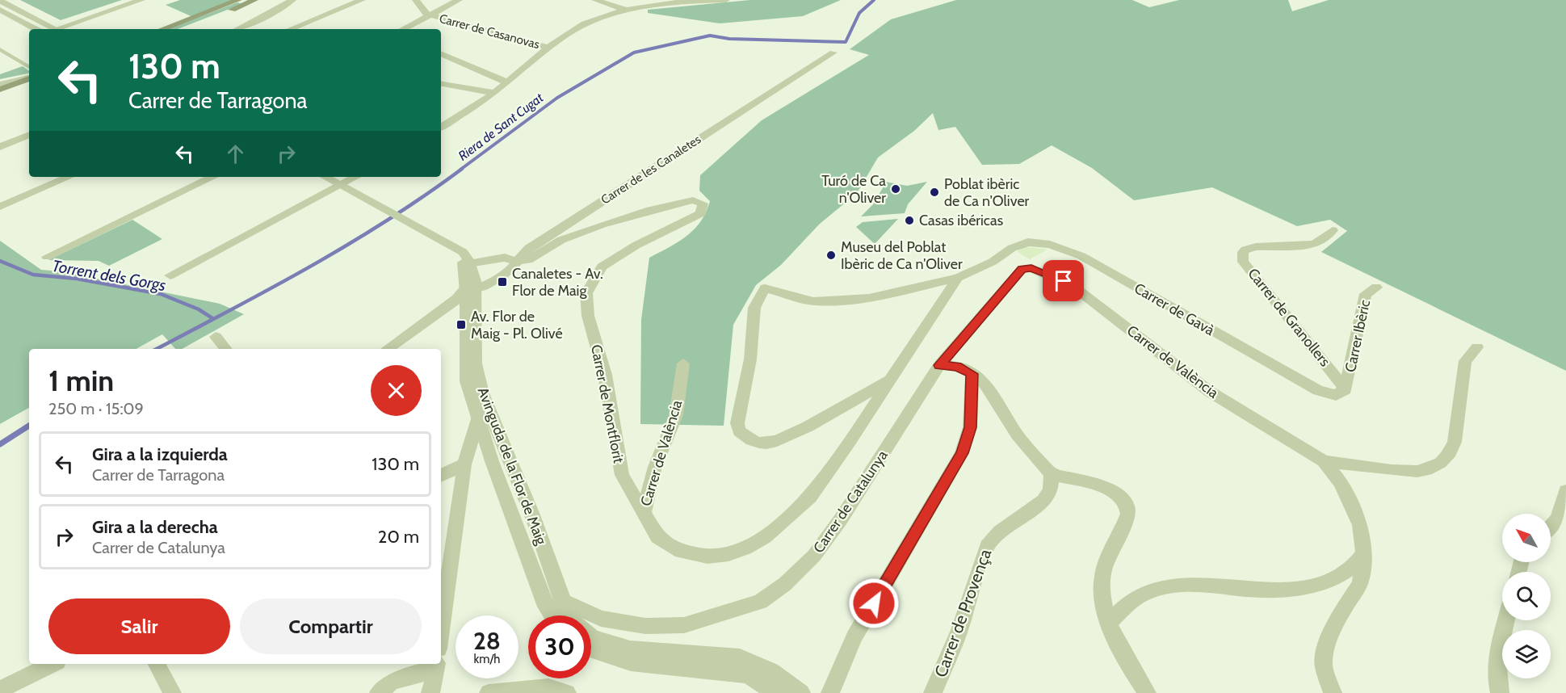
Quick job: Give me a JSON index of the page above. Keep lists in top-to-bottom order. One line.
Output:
{"streets":{"street":["Carrer de Casanovas","Carrer de les Canaletes","Carrer de Gavà","Carrer de Granollers","Carrer Ibèric","Carrer de València","Carrer de Montflorit","Avinguda de la Flor de Maig","Carrer de Catalunya","Carrer de Provença"]},"crossings":[["Carrer de les Canaletes","Carrer de Montflorit"],["Carrer de Gavà","Carrer de Granollers"],["Carrer de Gavà","Carrer Ibèric"],["Carrer de Gavà","Carrer de Montflorit"],["Carrer de Granollers","Carrer Ibèric"],["Carrer de València","Carrer de Montflorit"],["Carrer de València","Carrer de Catalunya"],["Carrer de Montflorit","Avinguda de la Flor de Maig"],["Avinguda de la Flor de Maig","Carrer de Catalunya"]],"water":["Riera de Sant Cugat","Torrent dels Gorgs"],"places":{"other":["Turó de Ca n'Oliver","Poblat ibèric de Ca n'Oliver","Casas ibéricas","Museu del Poblat Ibèric de Ca n'Oliver"],"transit":["Canaletes - Av. Flor de Maig","Av. Flor de Maig - Pl. Olivé"]},"north":"top left","page":{"turn":["130 m","Carrer de Tarragona"],"heading":["1 min","250 m · 15:09"],"list":[{"name":"Gira a la izquierda","note":"Carrer de Tarragona","value":"130 m"},{"name":"Gira a la derecha","note":"Carrer de Catalunya","value":"20 m"}],"buttons":["Salir","Compartir"],"speed":"28 km/h","limit":"30"}}
